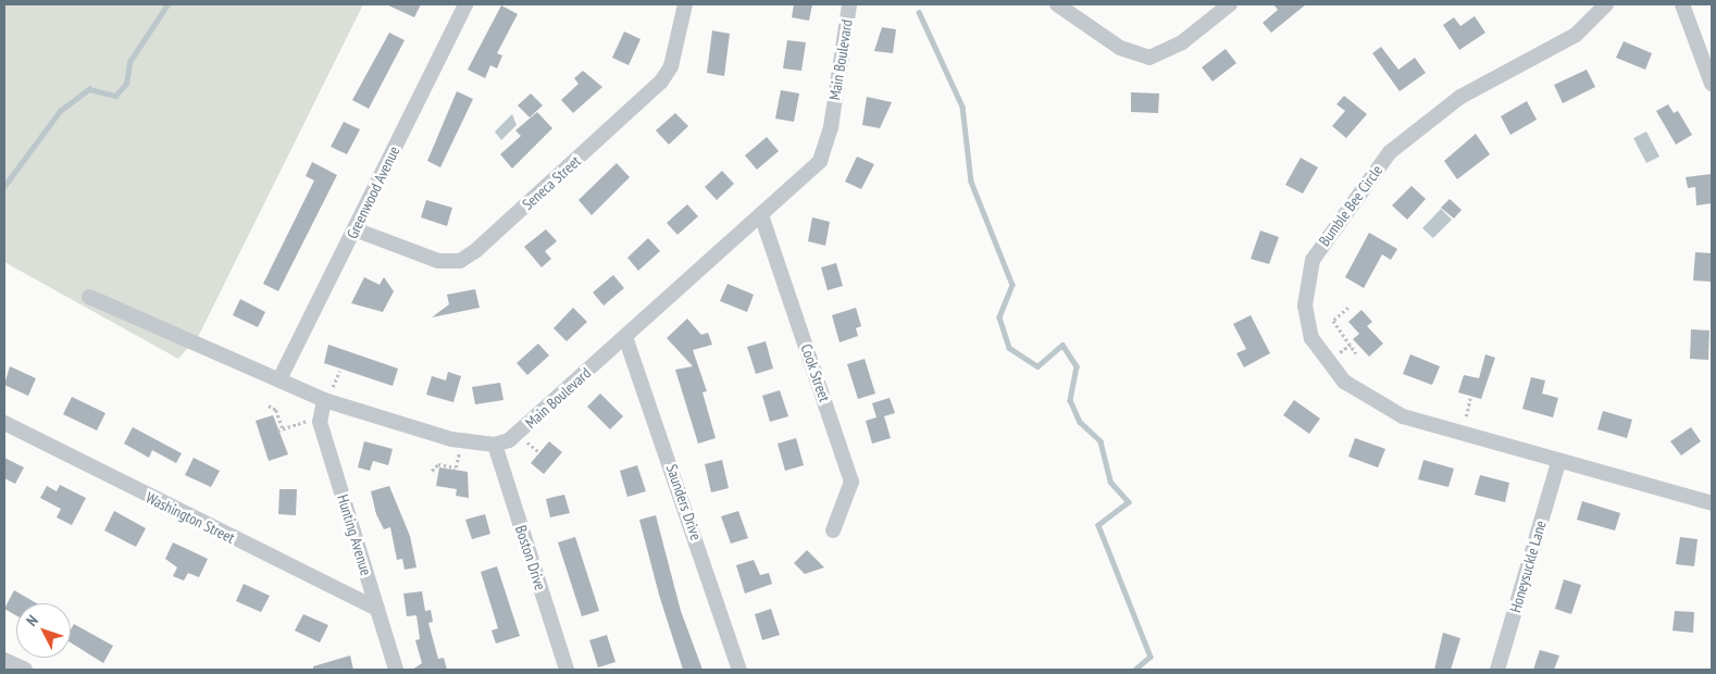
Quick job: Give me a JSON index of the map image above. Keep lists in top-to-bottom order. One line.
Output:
{"streets":{"street":["Main Boulevard","Seneca Street","Greenwood Avenue","Bumble Bee Circle","Cook Street","Saunders Drive","Washington Street","Hunting Avenue","Boston Drive","Honeysuckle Lane"]},"crossings":[["Main Boulevard","Cook Street"],["Main Boulevard","Saunders Drive"],["Main Boulevard","Boston Drive"],["Seneca Street","Greenwood Avenue"],["Bumble Bee Circle","Honeysuckle Lane"],["Washington Street","Hunting Avenue"]],"north":"top left"}
